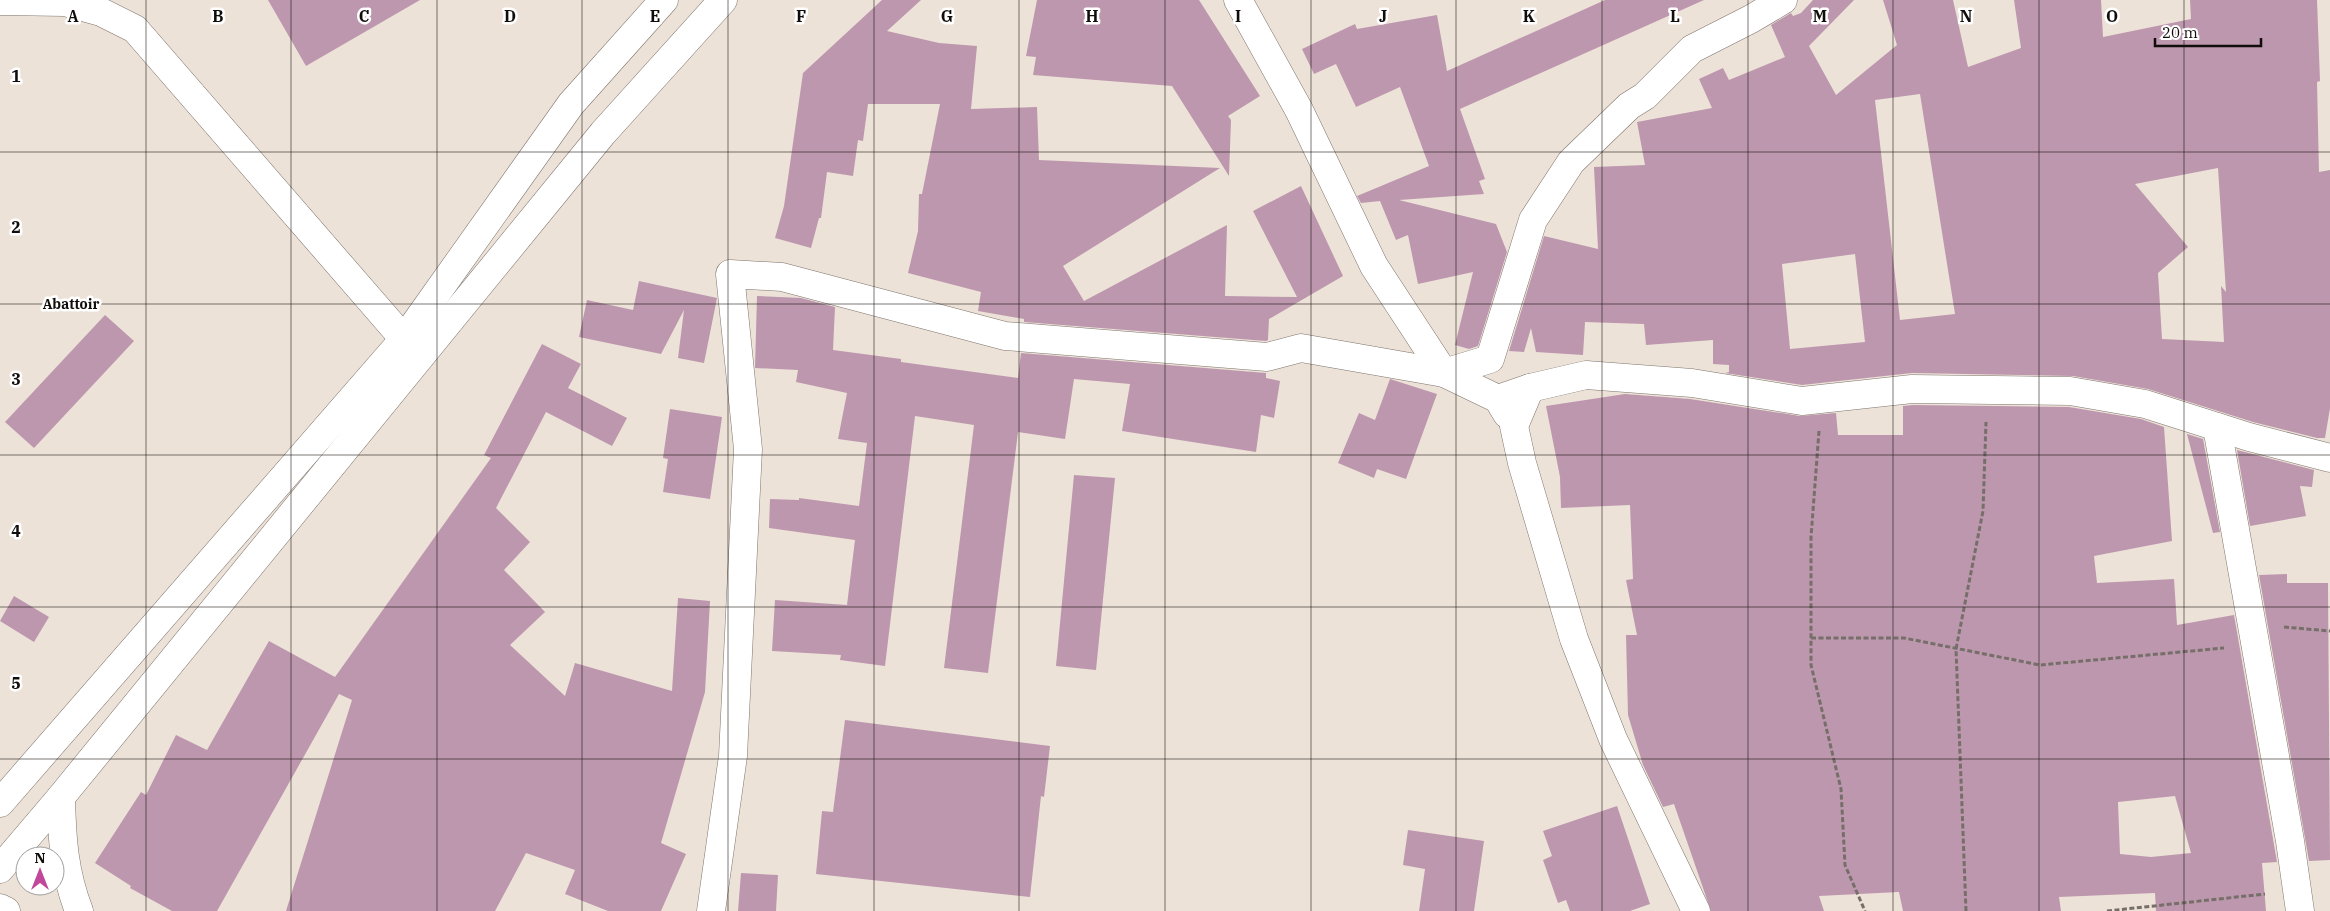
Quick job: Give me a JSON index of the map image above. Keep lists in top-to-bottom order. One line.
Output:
{"districts":["Abattoir"],"scale_bar":"20 m","north":"top","grid":{"columns":["A","B","C","D","E","F","G","H","I","J","K","L","M","N","O"],"rows":["1","2","3","4","5"]}}
